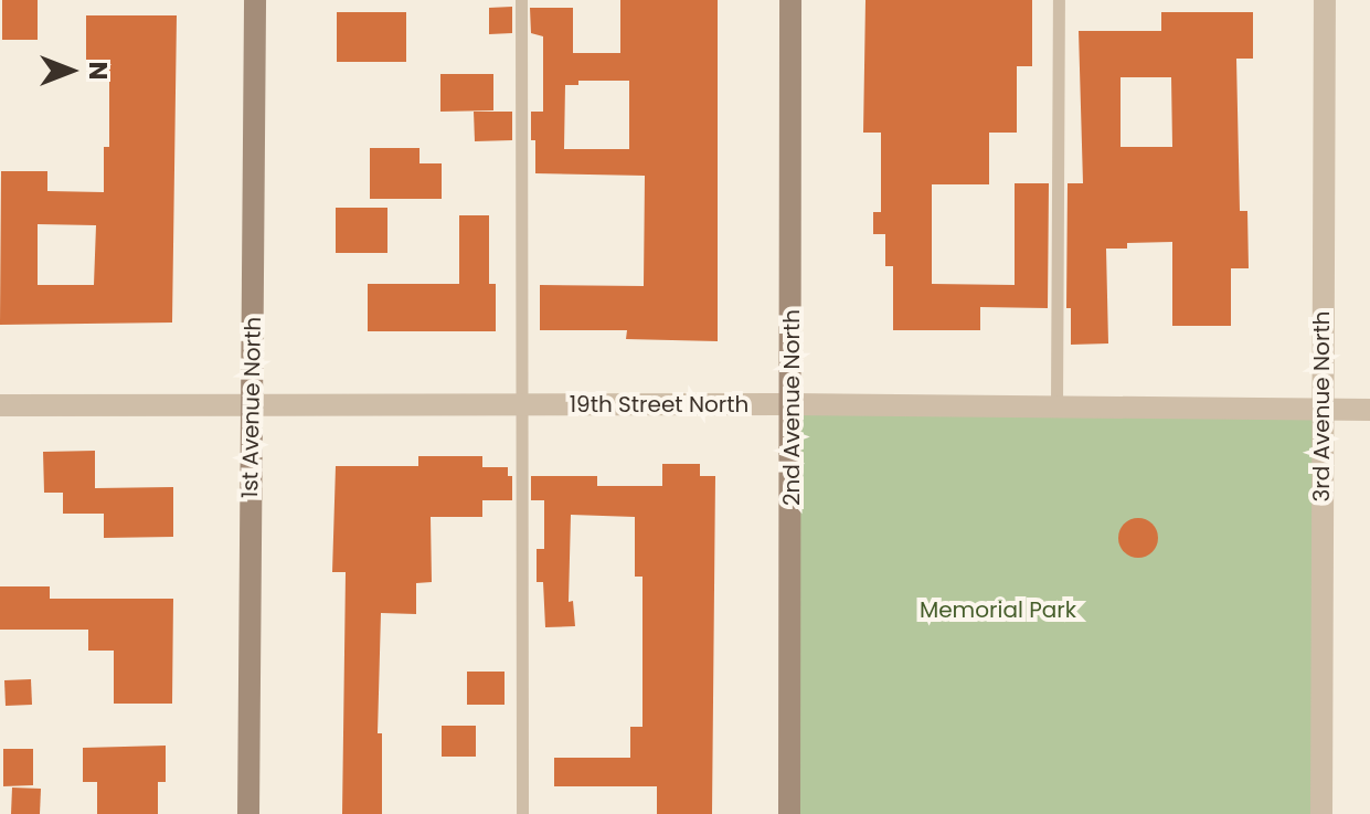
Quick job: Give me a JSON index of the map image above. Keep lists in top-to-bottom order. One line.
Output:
{"streets":{"main road":["1st Avenue North","2nd Avenue North"],"street":["19th Street North","3rd Avenue North"]},"crossings":[["19th Street North","3rd Avenue North"],["19th Street North","1st Avenue North"],["19th Street North","2nd Avenue North"]],"parks":["Memorial Park"],"north":"right"}
